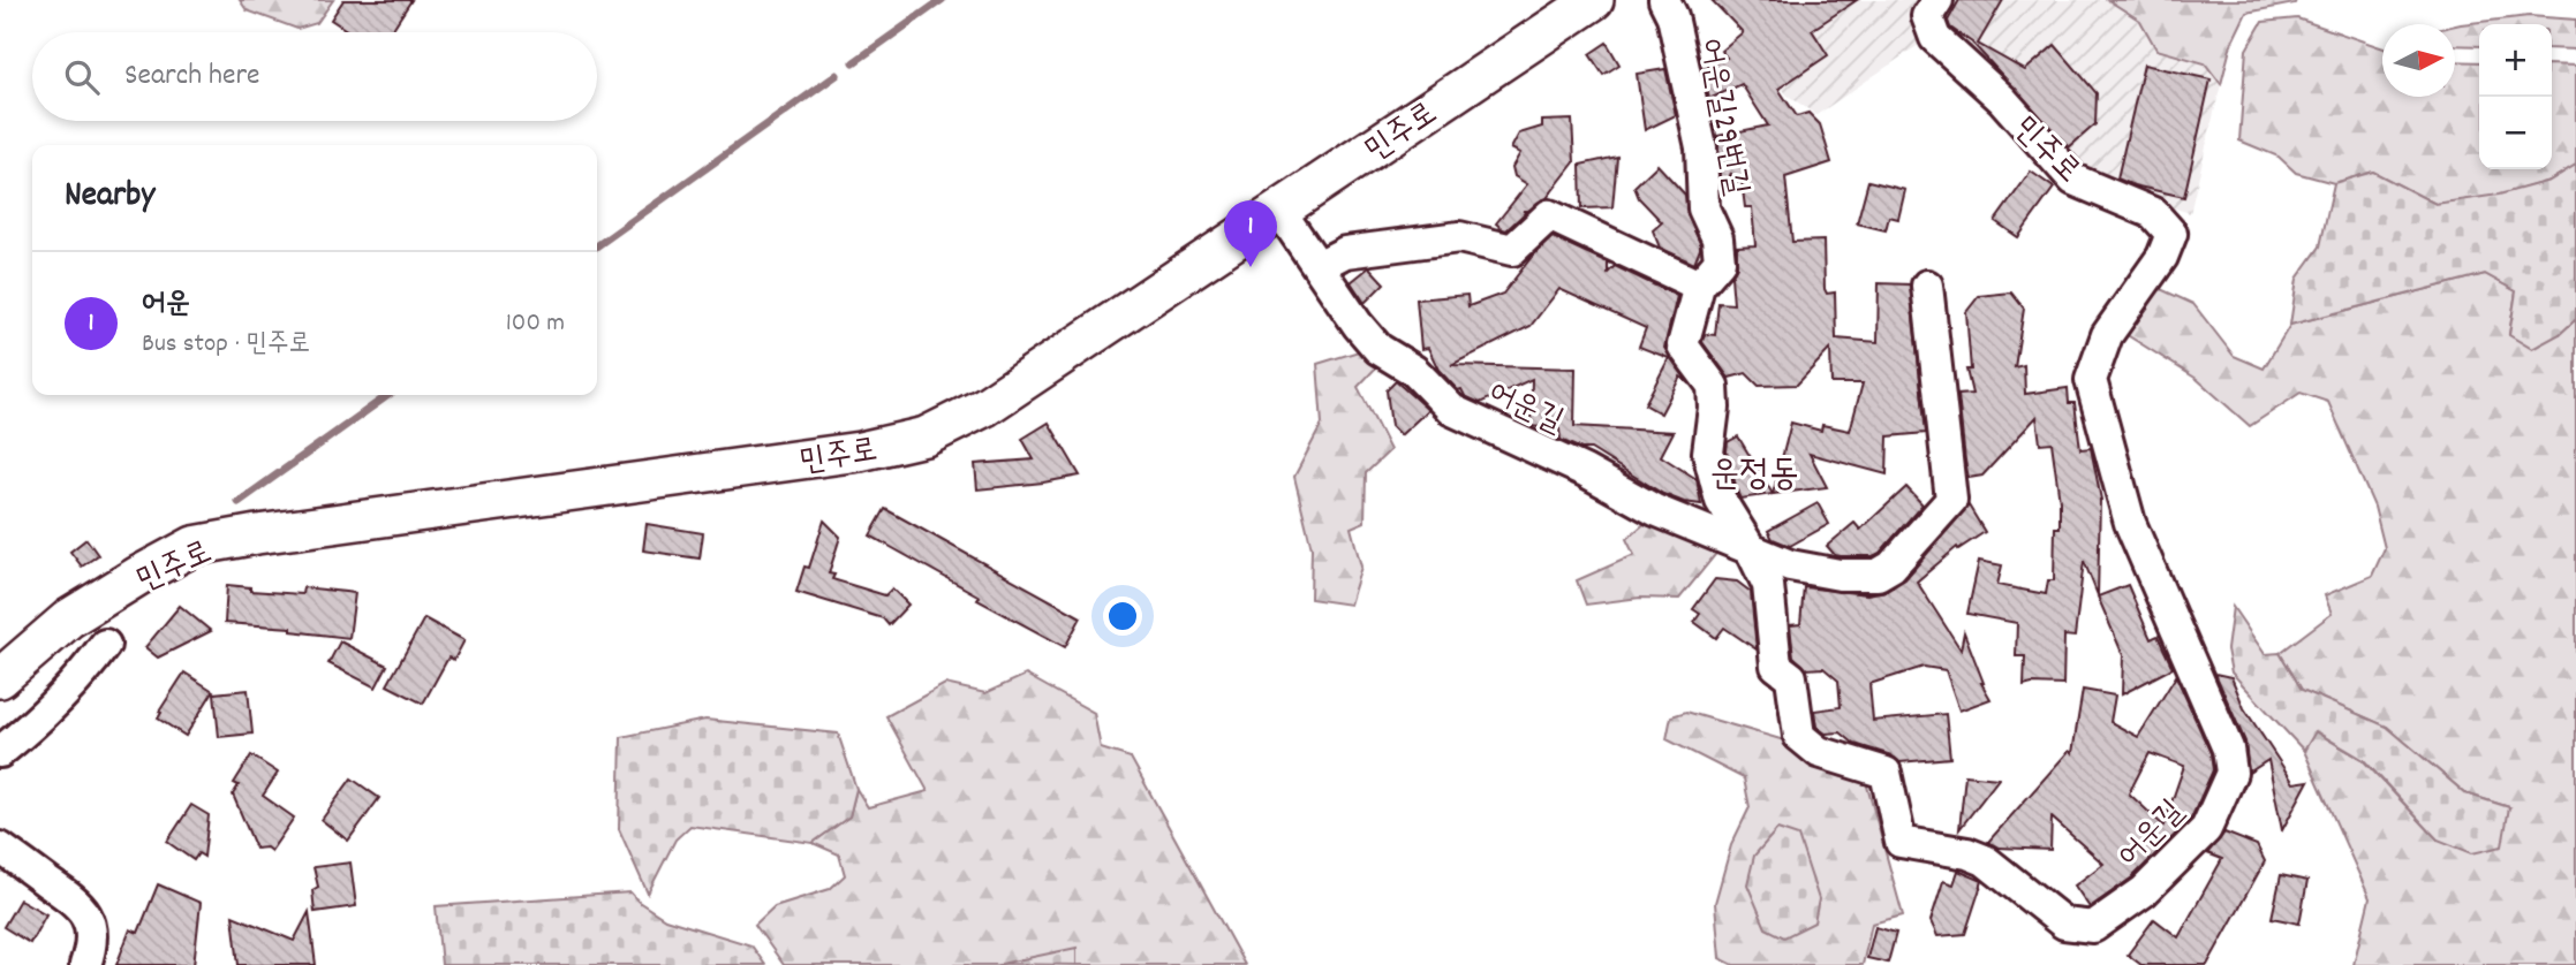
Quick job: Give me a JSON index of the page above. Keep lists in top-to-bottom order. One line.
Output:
{"streets":{"main road":["민주로"],"street":["어운길29번길","어운길"]},"crossings":[["어운길29번길","어운길"],["민주로","어운길"]],"districts":["운정동"],"north":"right","page":{"map_buttons":["+","−"],"search":"Search here","heading":"Nearby","pins":"1","list":[{"mark":"1","name":"어운","note":"Bus stop · 민주로","value":"100 m"}]}}
